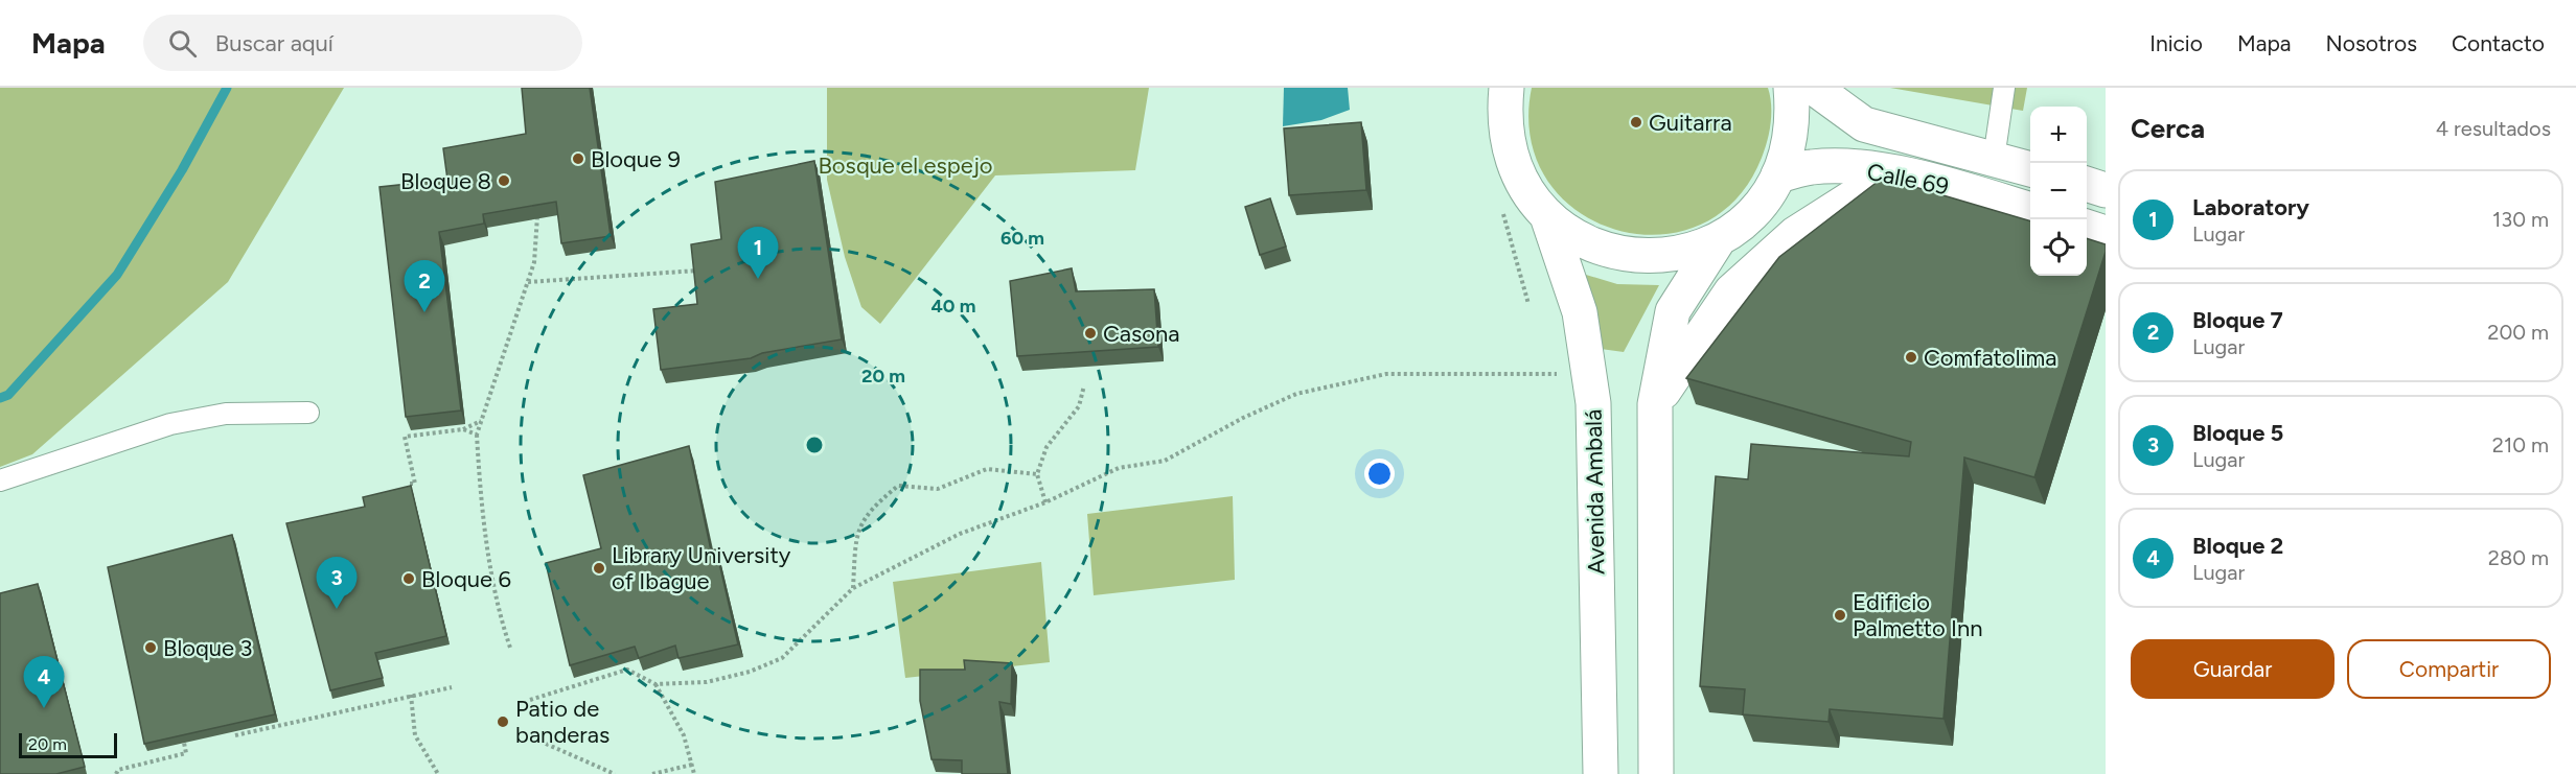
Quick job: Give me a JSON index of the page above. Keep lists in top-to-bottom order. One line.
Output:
{"streets":{"main road":["Calle 69","Avenida Ambalá"]},"parks":["Bosque el espejo"],"places":["Guitarra","Bloque 9","Bloque 8","Casona","Comfatolima","Library University of Ibague","Bloque 6","Edificio Palmetto Inn","Bloque 3","Patio de banderas"],"scale_bar":"20 m","page":{"header":"Mapa","search":"Buscar aquí","nav":["Inicio","Mapa","Nosotros","Contacto"],"heading":["Cerca","4 resultados"],"map_buttons":["+","−"],"list":[{"mark":"1","name":"Laboratory","note":"Lugar","value":"130 m"},{"mark":"2","name":"Bloque 7","note":"Lugar","value":"200 m"},{"mark":"3","name":"Bloque 5","note":"Lugar","value":"210 m"},{"mark":"4","name":"Bloque 2","note":"Lugar","value":"280 m"}],"pins":["1","2","3","4"],"buttons":["Guardar","Compartir"],"scale":"20 m"},"rings":["60 m","40 m","20 m"]}
